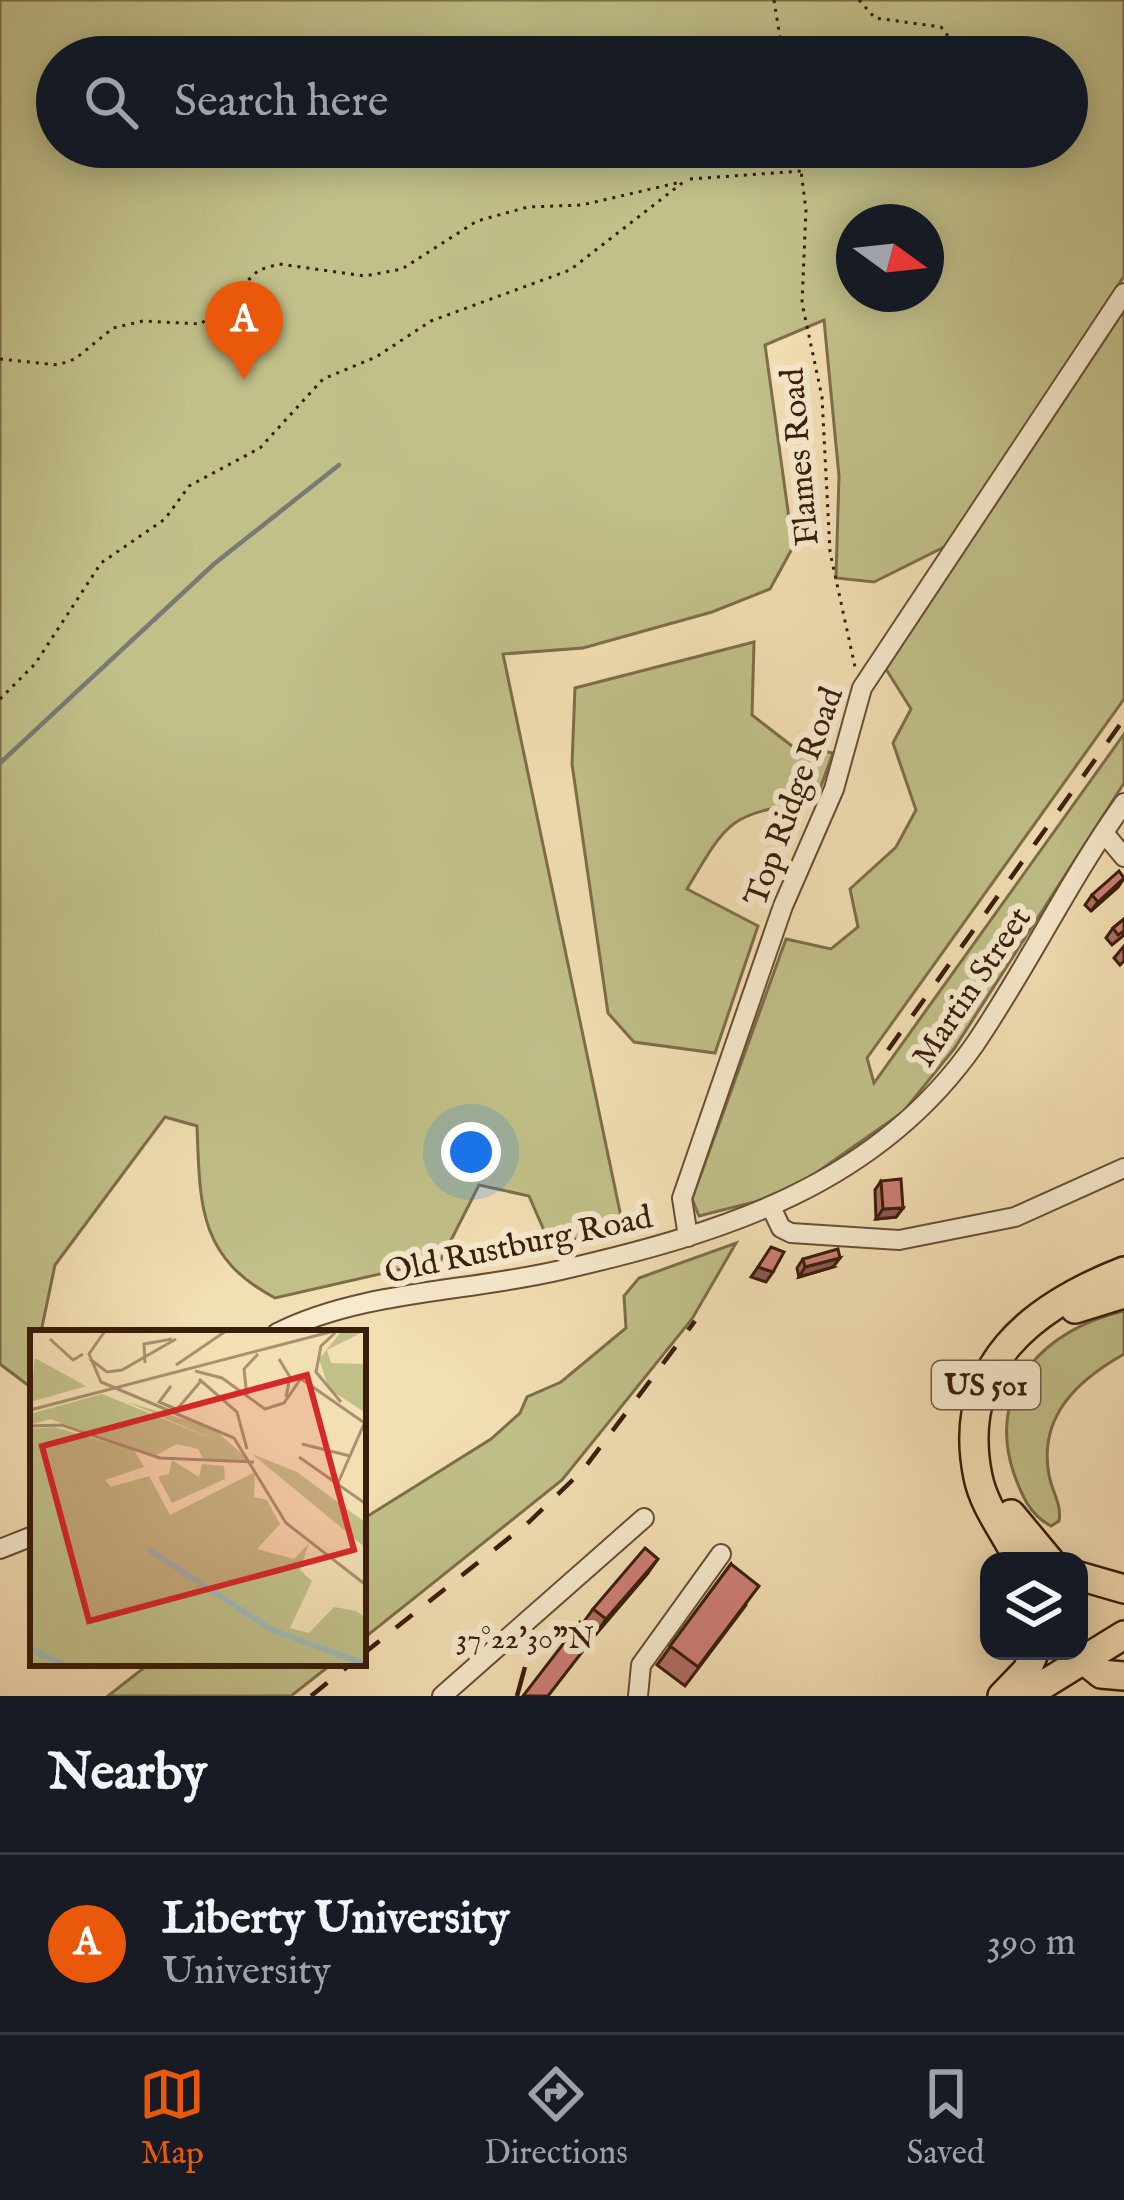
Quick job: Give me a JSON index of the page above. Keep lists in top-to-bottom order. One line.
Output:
{"streets":{"highway":["US 501"],"street":["Top Ridge Road","Martin Street","Old Rustburg Road"],"path":["Flames Road"]},"crossings":[["Flames Road","Top Ridge Road"],["Top Ridge Road","Old Rustburg Road"],["Martin Street","Old Rustburg Road"]],"north":"right","page":{"search":"Search here","pins":"A","heading":"Nearby","list":[{"mark":"A","name":"Liberty University","note":"University","value":"390 m"}],"nav":["Map","Directions","Saved"]},"coordinates":["37°22'30\"N"]}
